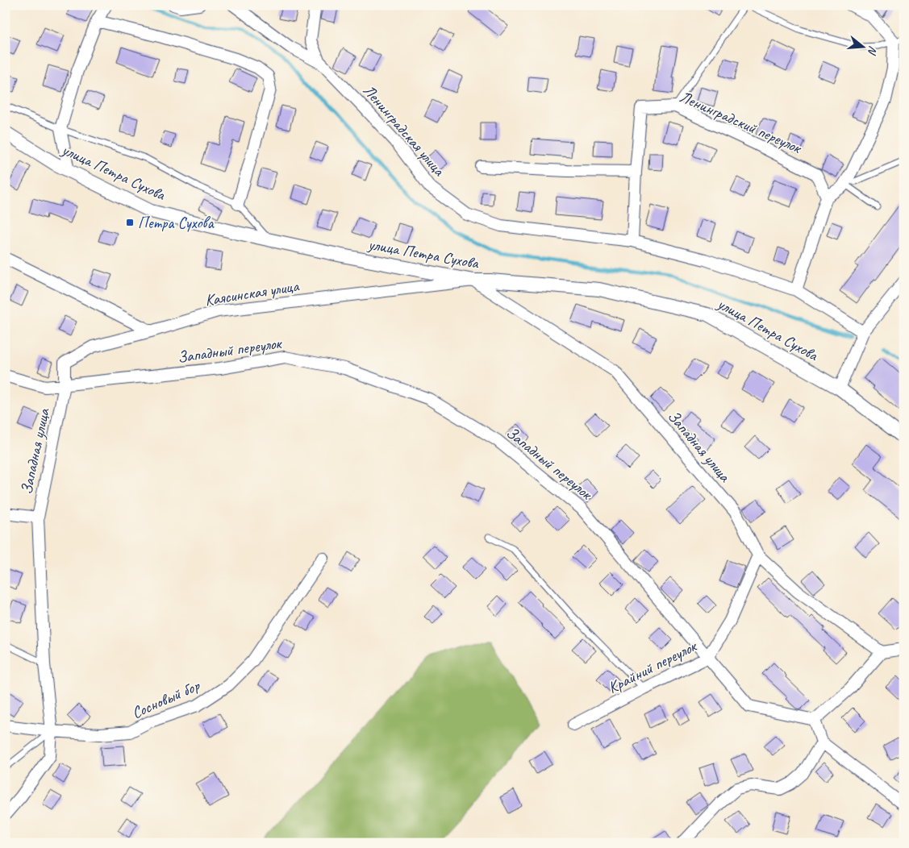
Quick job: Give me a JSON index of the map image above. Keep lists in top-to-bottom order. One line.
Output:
{"streets":{"street":["Ленинградский переулок","Ленинградская улица","улица Петра Сухова","Каясинская улица","Западный переулок","Западная улица","Крайний переулок","Сосновый бор"]},"crossings":[["Ленинградский переулок","Ленинградская улица"],["улица Петра Сухова","Каясинская улица"],["улица Петра Сухова","Западная улица"],["Каясинская улица","Западная улица"],["Западный переулок","Западная улица"],["Западный переулок","Крайний переулок"],["Западная улица","Крайний переулок"]],"places":{"transit":["Петра Сухова"]},"north":"right"}
